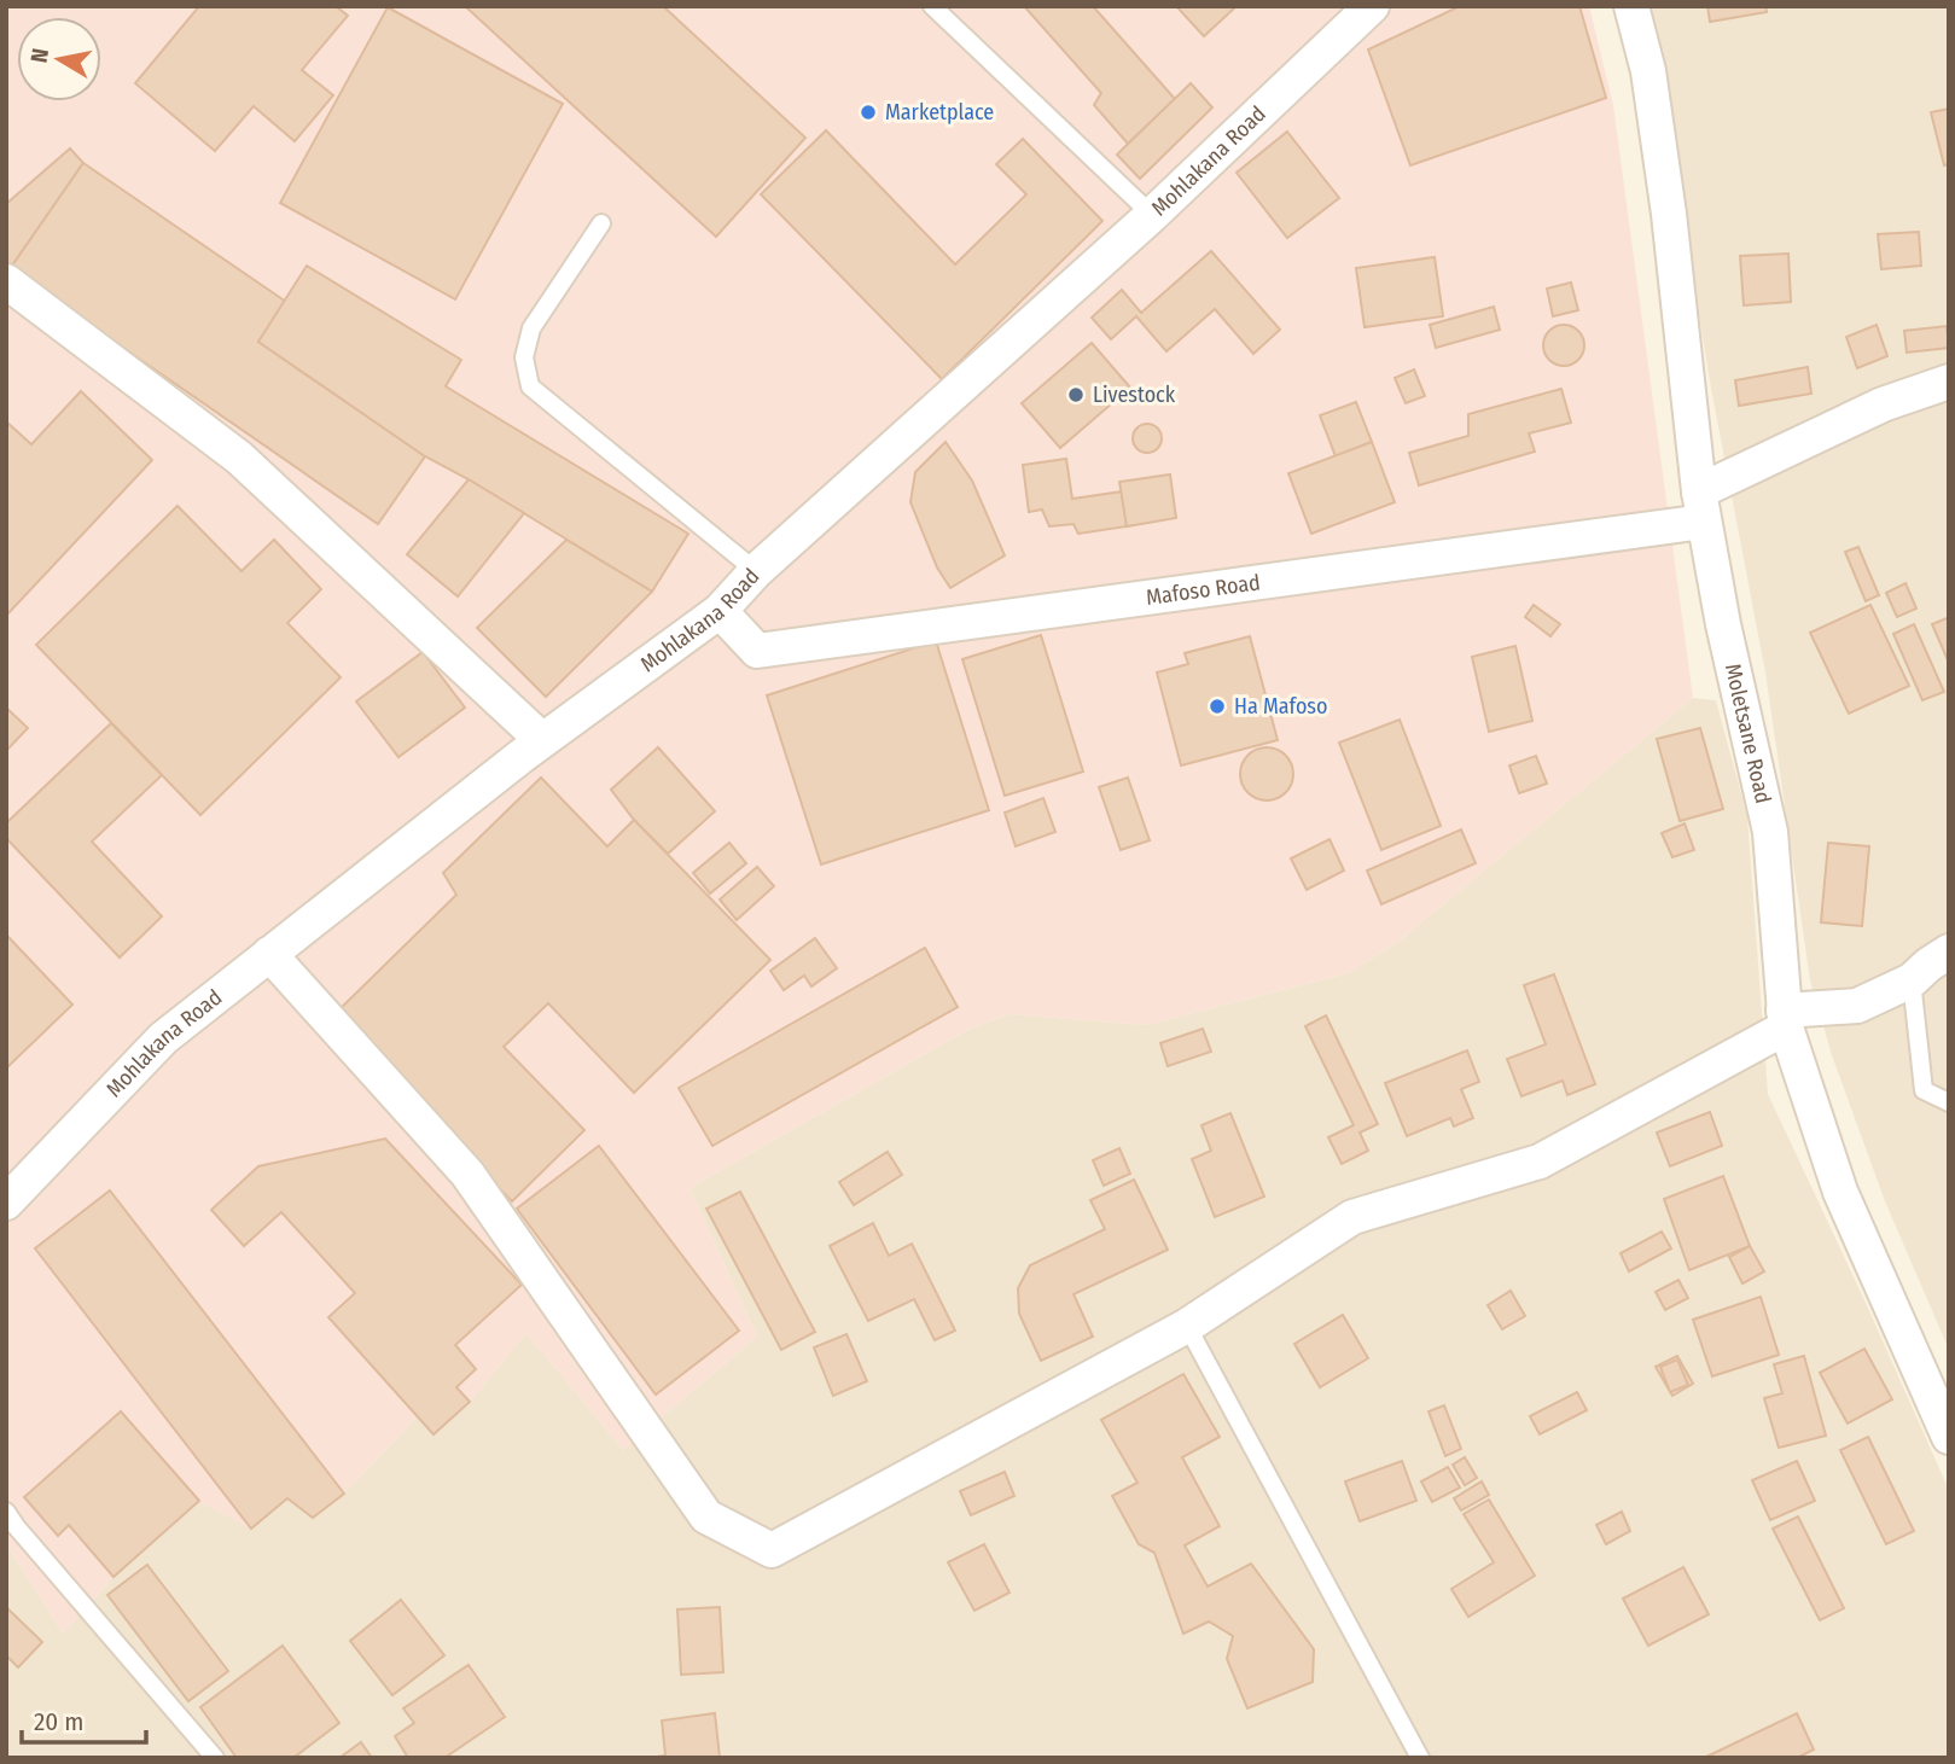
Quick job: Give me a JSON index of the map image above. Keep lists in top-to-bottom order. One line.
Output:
{"streets":{"street":["Mohlakana Road","Mafoso Road","Moletsane Road"]},"crossings":[["Mohlakana Road","Mafoso Road"],["Mafoso Road","Moletsane Road"]],"places":["Marketplace","Livestock","Ha Mafoso"],"scale_bar":"20 m","north":"left"}
